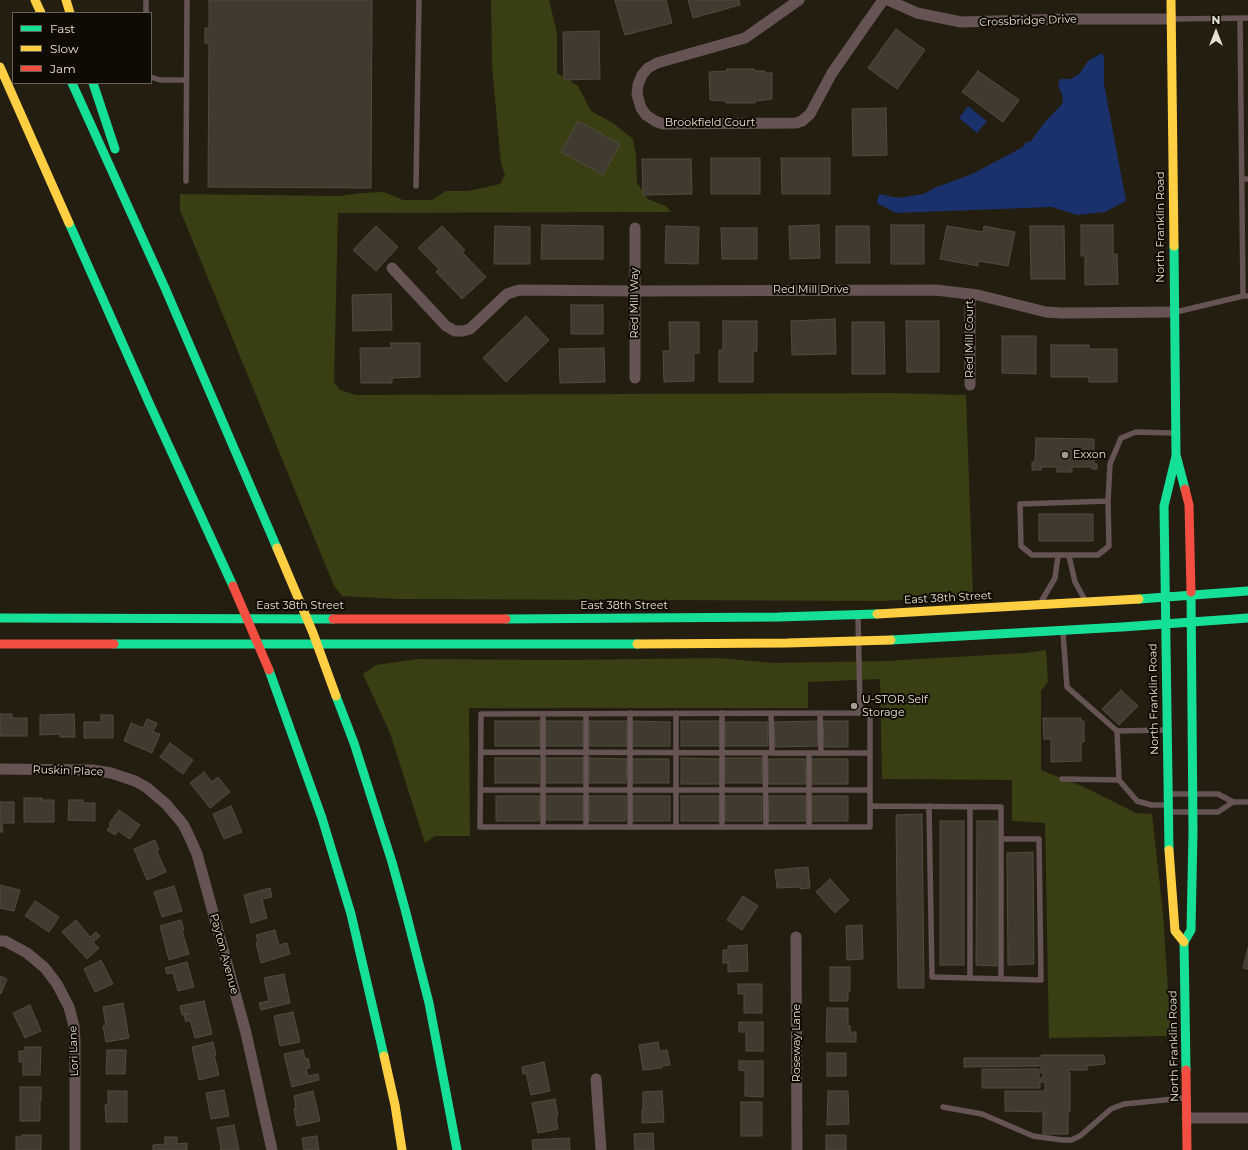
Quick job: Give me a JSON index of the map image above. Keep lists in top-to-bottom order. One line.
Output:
{"streets":{"main road":["North Franklin Road","East 38th Street"],"street":["Crossbridge Drive","Brookfield Court","Red Mill Drive","Red Mill Way","Red Mill Court","Ruskin Place","Payton Avenue","Roseway Lane","Lori Lane"]},"crossings":[["Crossbridge Drive","North Franklin Road"],["North Franklin Road","Red Mill Drive"],["North Franklin Road","East 38th Street"],["Red Mill Drive","Red Mill Way"],["Red Mill Drive","Red Mill Court"],["Ruskin Place","Payton Avenue"]],"places":["Exxon","U-STOR Self Storage"],"legend":["Fast","Slow","Jam"],"north":"top"}
